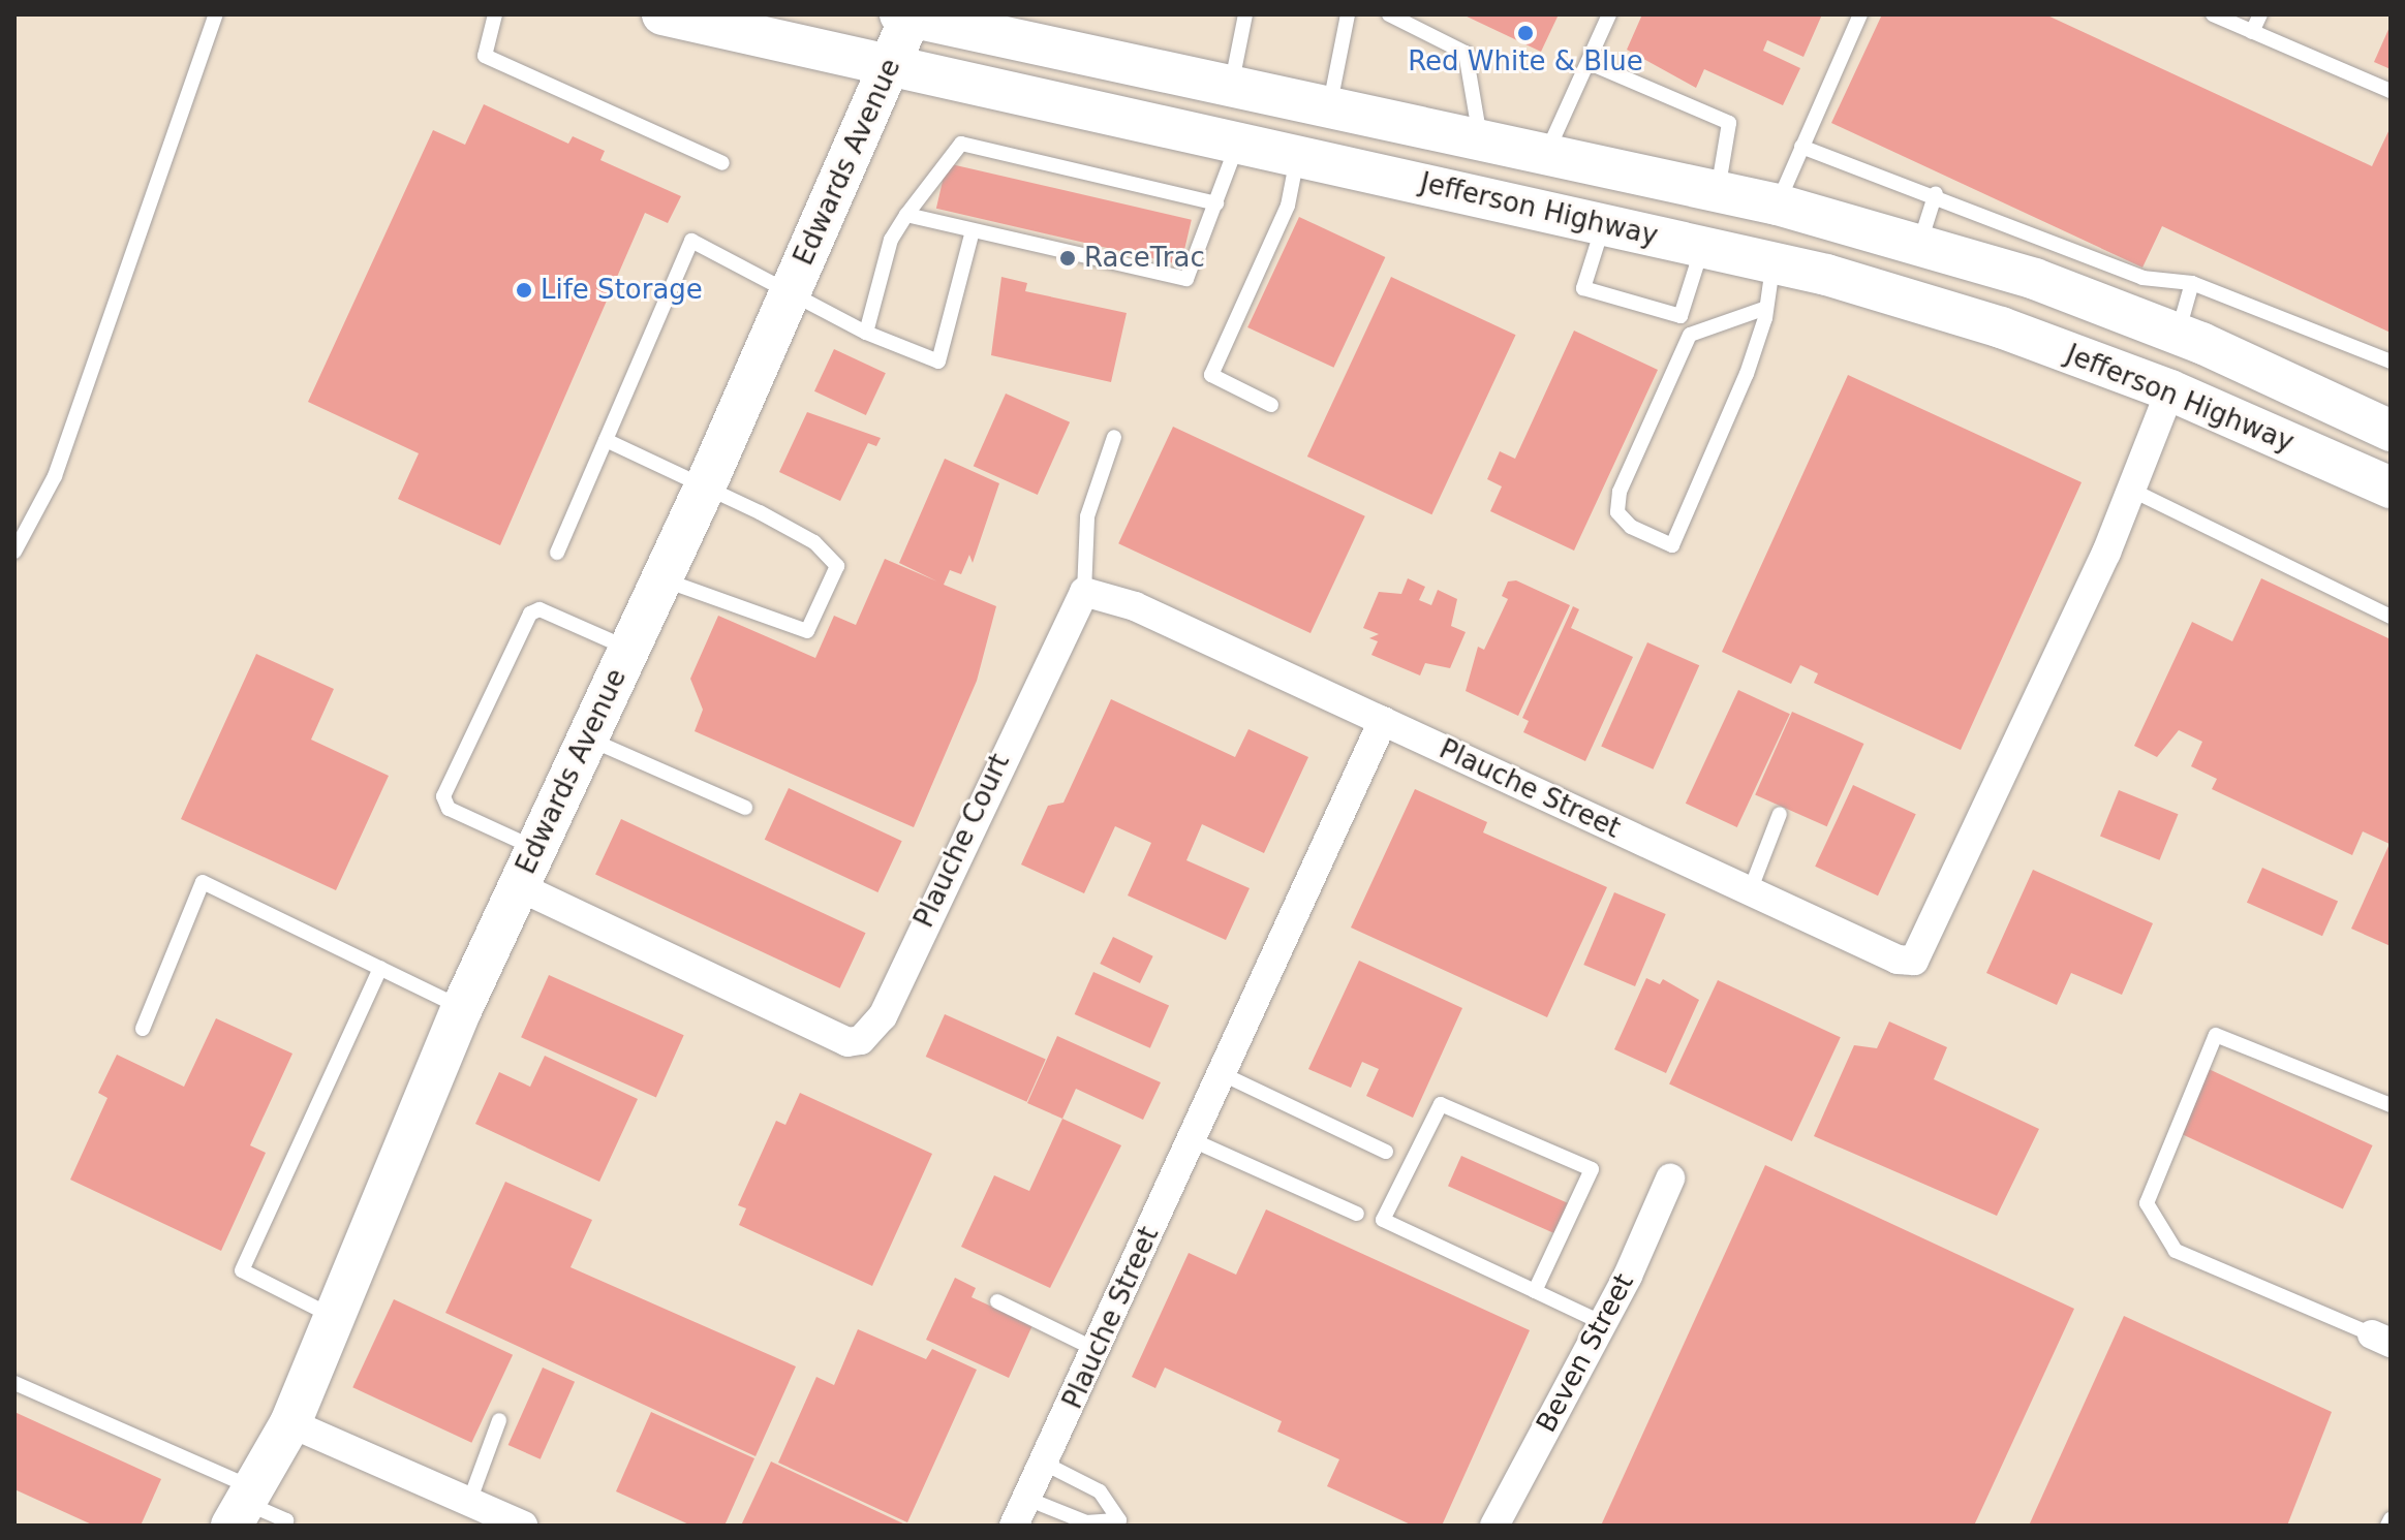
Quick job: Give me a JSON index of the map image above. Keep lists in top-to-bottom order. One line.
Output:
{"streets":{"main road":["Edwards Avenue","Jefferson Highway"],"street":["Plauche Street","Plauche Court","Beven Street"]},"crossings":[["Edwards Avenue","Jefferson Highway"],["Edwards Avenue","Plauche Court"],["Jefferson Highway","Plauche Street"]],"places":["Red White & Blue","RaceTrac","Life Storage"]}
